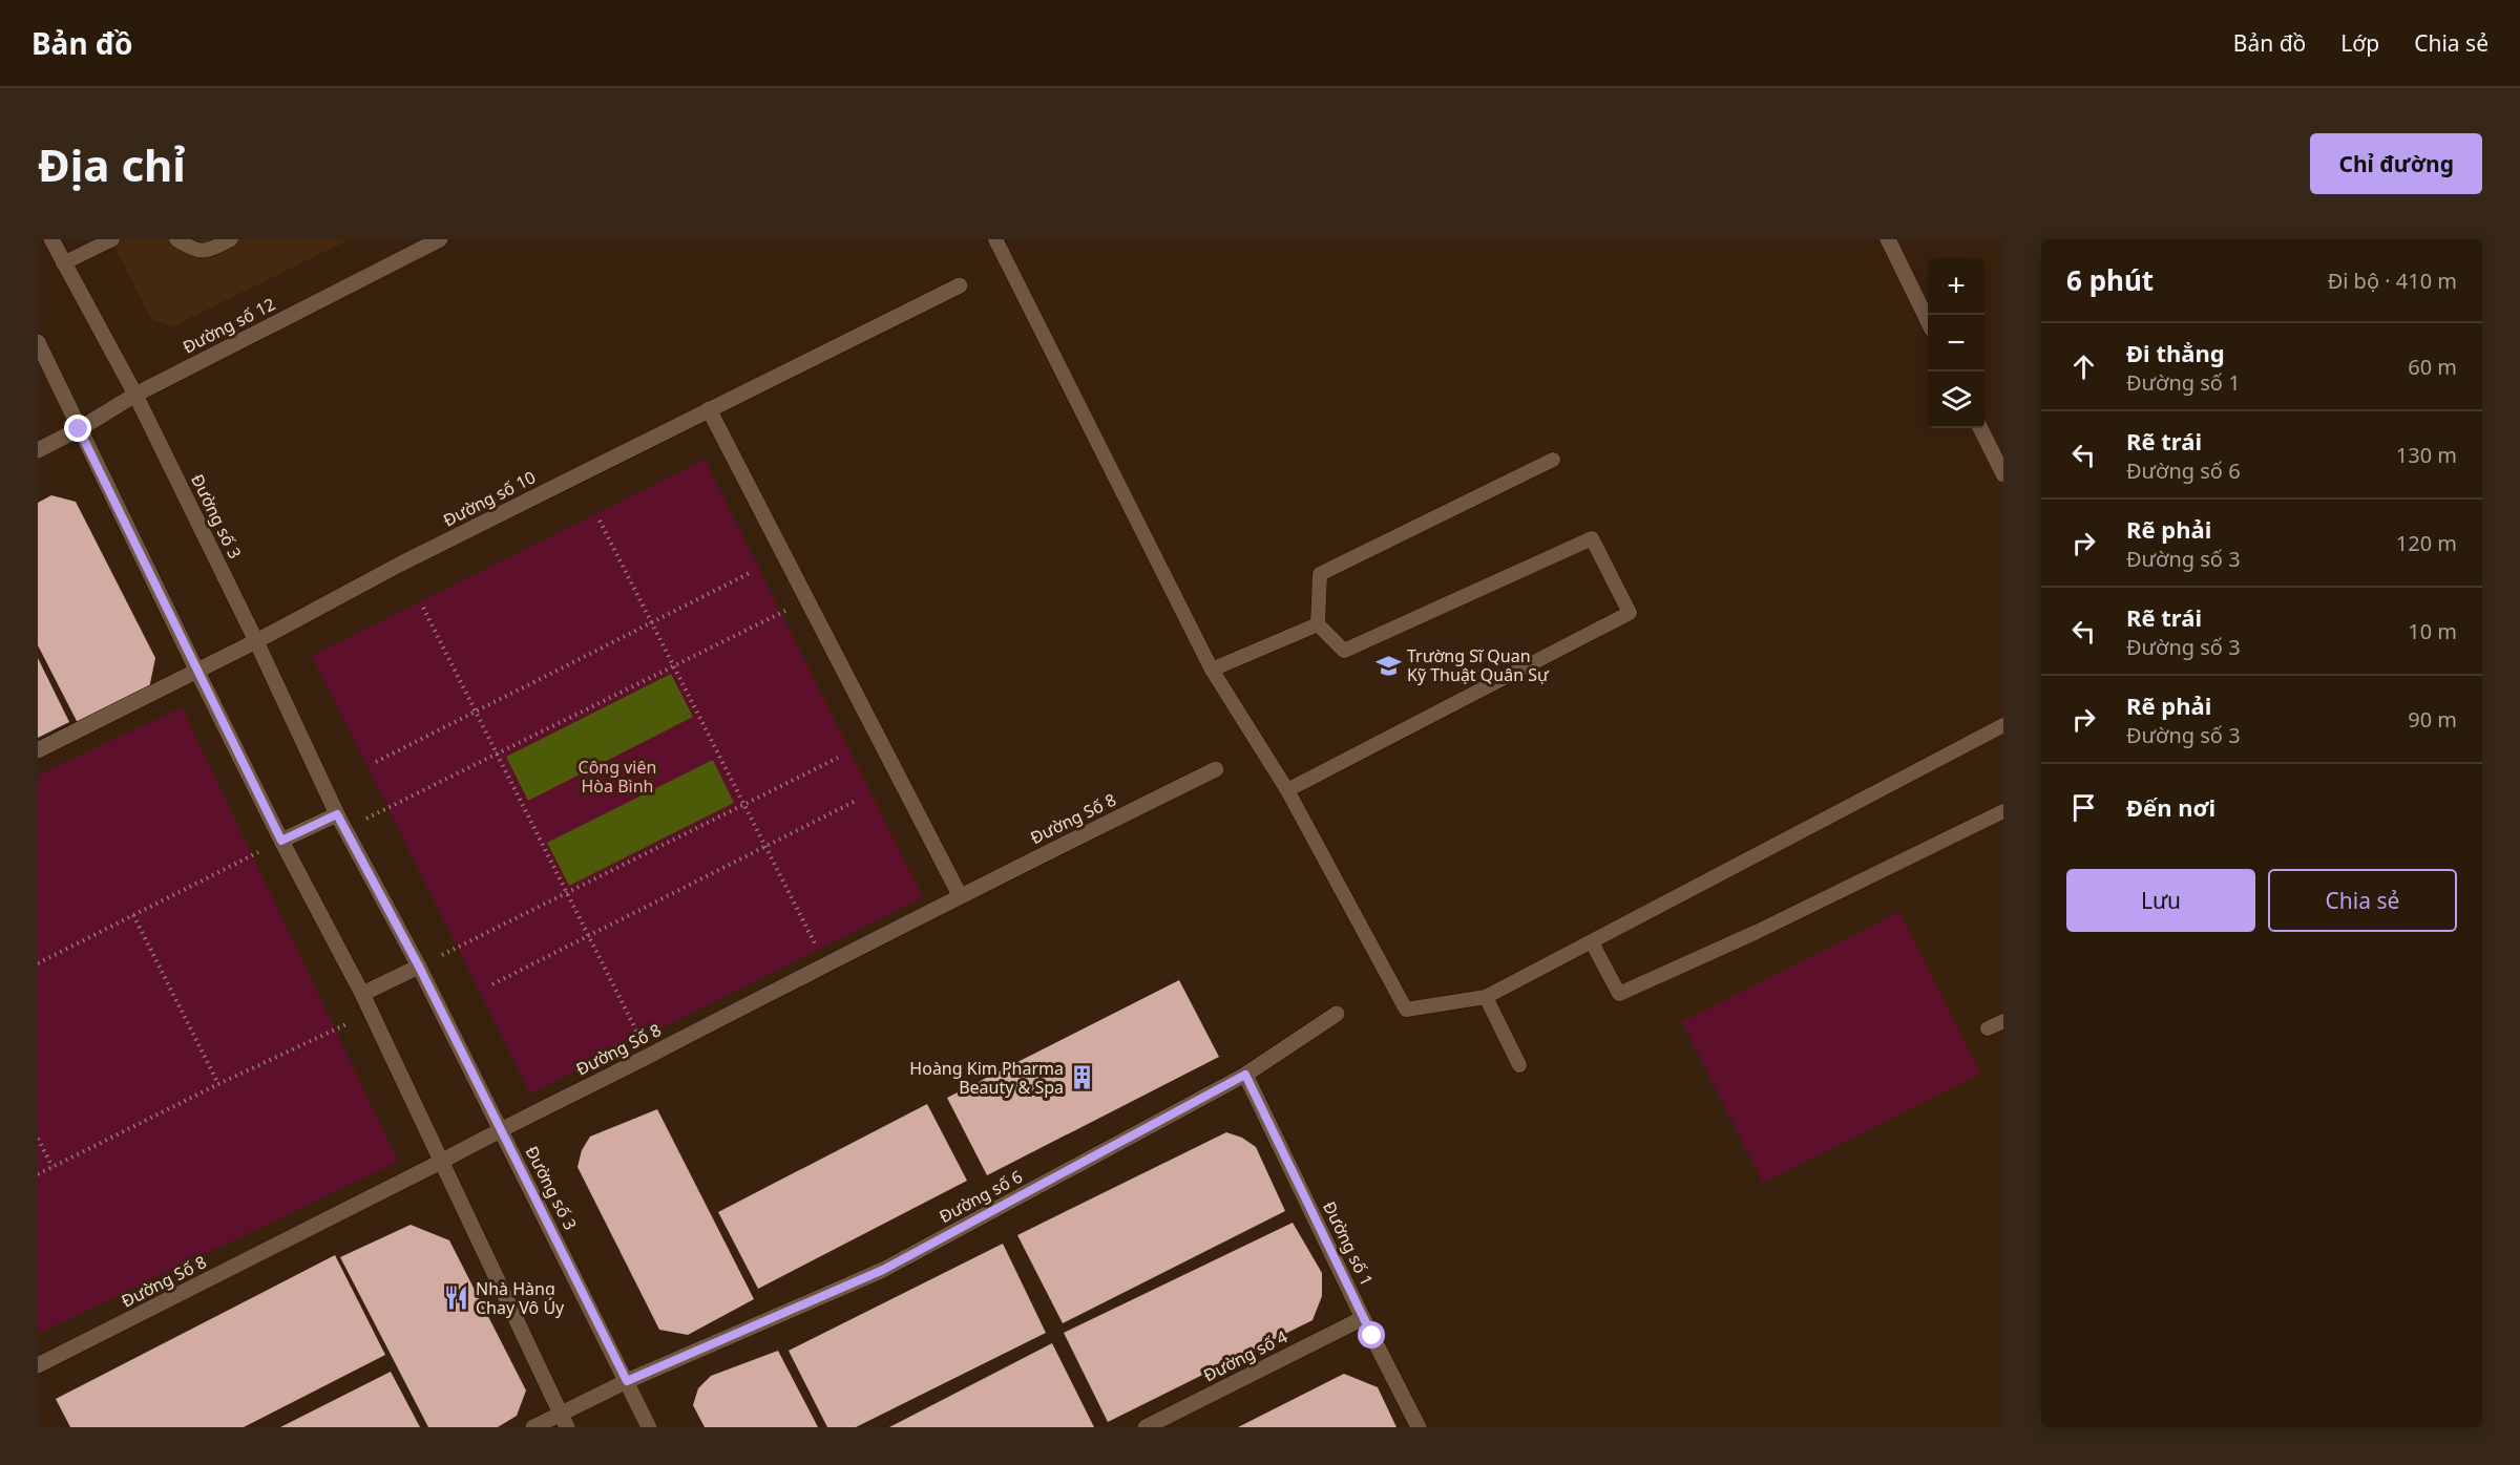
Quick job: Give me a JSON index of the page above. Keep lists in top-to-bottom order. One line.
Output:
{"streets":{"street":["Đường số 12","Đường số 10","Đường số 3","Đường Số 8","Đường số 6","Đường số 1","Đường số 4"]},"crossings":[["Đường số 12","Đường số 3"],["Đường số 10","Đường số 3"],["Đường số 3","Đường Số 8"],["Đường số 3","Đường số 6"],["Đường số 6","Đường số 1"],["Đường số 1","Đường số 4"]],"parks":["Công viên Hòa Bình"],"places":{"school or university":["Trường Sĩ Quan Kỹ Thuật Quân Sự"],"building":["Hoàng Kim Pharma Beauty & Spa"],"restaurant":["Nhà Hàng Chay Vô Úy"]},"page":{"header":"Bản đồ","nav":["Bản đồ","Lớp","Chia sẻ"],"buttons":["Chỉ đường",["Lưu","Chia sẻ"]],"title":"Địa chỉ","heading":["6 phút","Đi bộ · 410 m"],"map_buttons":["+","−"],"list":[["Đi thẳng","Đường số 1","60 m"],["Rẽ trái","Đường số 6","130 m"],["Rẽ phải","Đường số 3","120 m"],["Rẽ trái","Đường số 3","10 m"],["Rẽ phải","Đường số 3","90 m"],"Đến nơi"]}}
